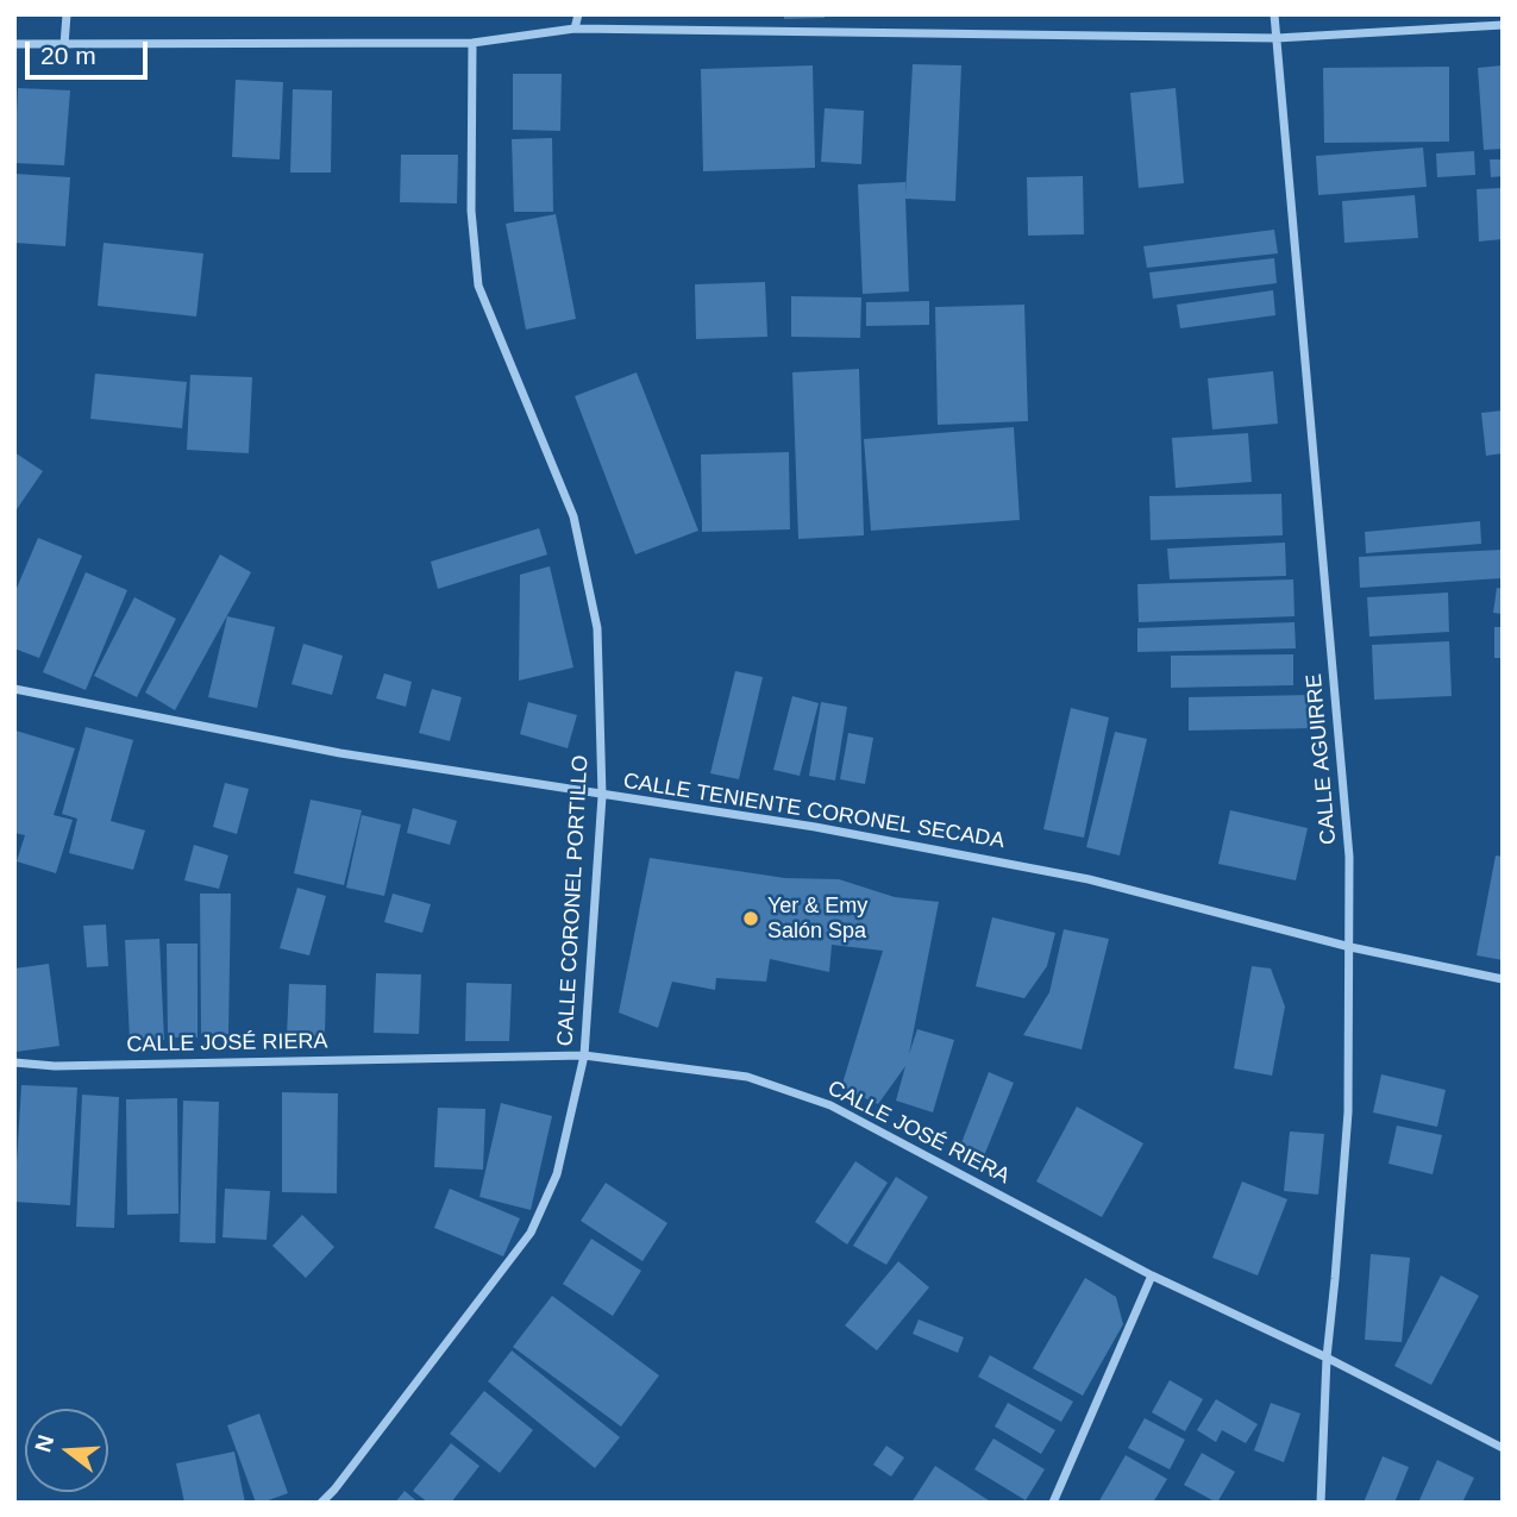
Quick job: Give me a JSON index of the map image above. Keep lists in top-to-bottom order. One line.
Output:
{"streets":{"street":["CALLE AGUIRRE","CALLE TENIENTE CORONEL SECADA","CALLE CORONEL PORTILLO","CALLE JOSÉ RIERA"]},"crossings":[["CALLE AGUIRRE","CALLE TENIENTE CORONEL SECADA"],["CALLE AGUIRRE","CALLE JOSÉ RIERA"],["CALLE TENIENTE CORONEL SECADA","CALLE CORONEL PORTILLO"],["CALLE CORONEL PORTILLO","CALLE JOSÉ RIERA"]],"places":["Yer & Emy Salón Spa"],"scale_bar":"20 m","north":"left"}
